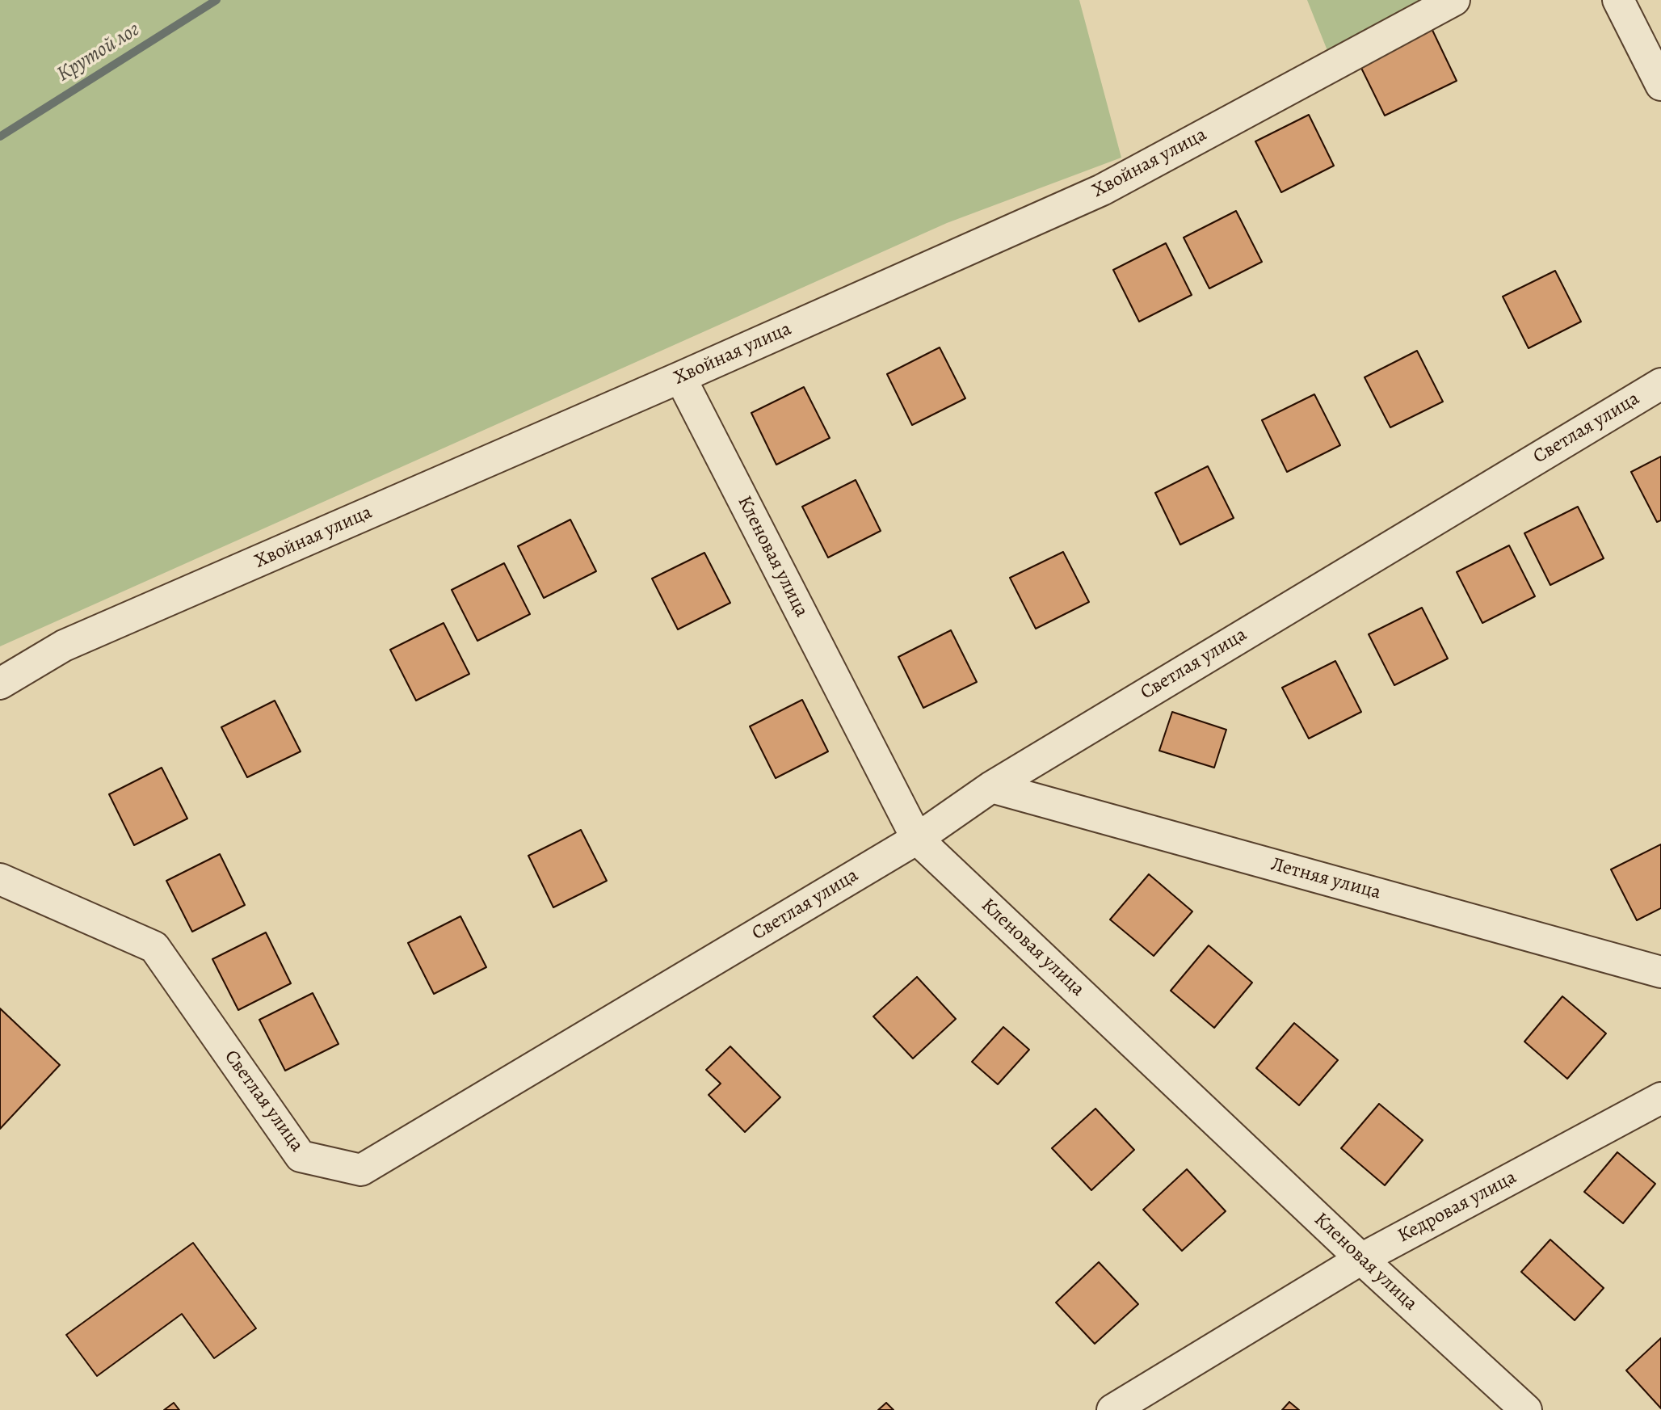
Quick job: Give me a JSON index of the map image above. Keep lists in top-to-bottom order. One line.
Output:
{"streets":{"street":["Хвойная улица","Светлая улица","Кленовая улица","Летняя улица","Кедровая улица"]},"crossings":[["Хвойная улица","Кленовая улица"],["Светлая улица","Кленовая улица"],["Светлая улица","Летняя улица"],["Кленовая улица","Кедровая улица"]],"water":["Крутой лог"]}
